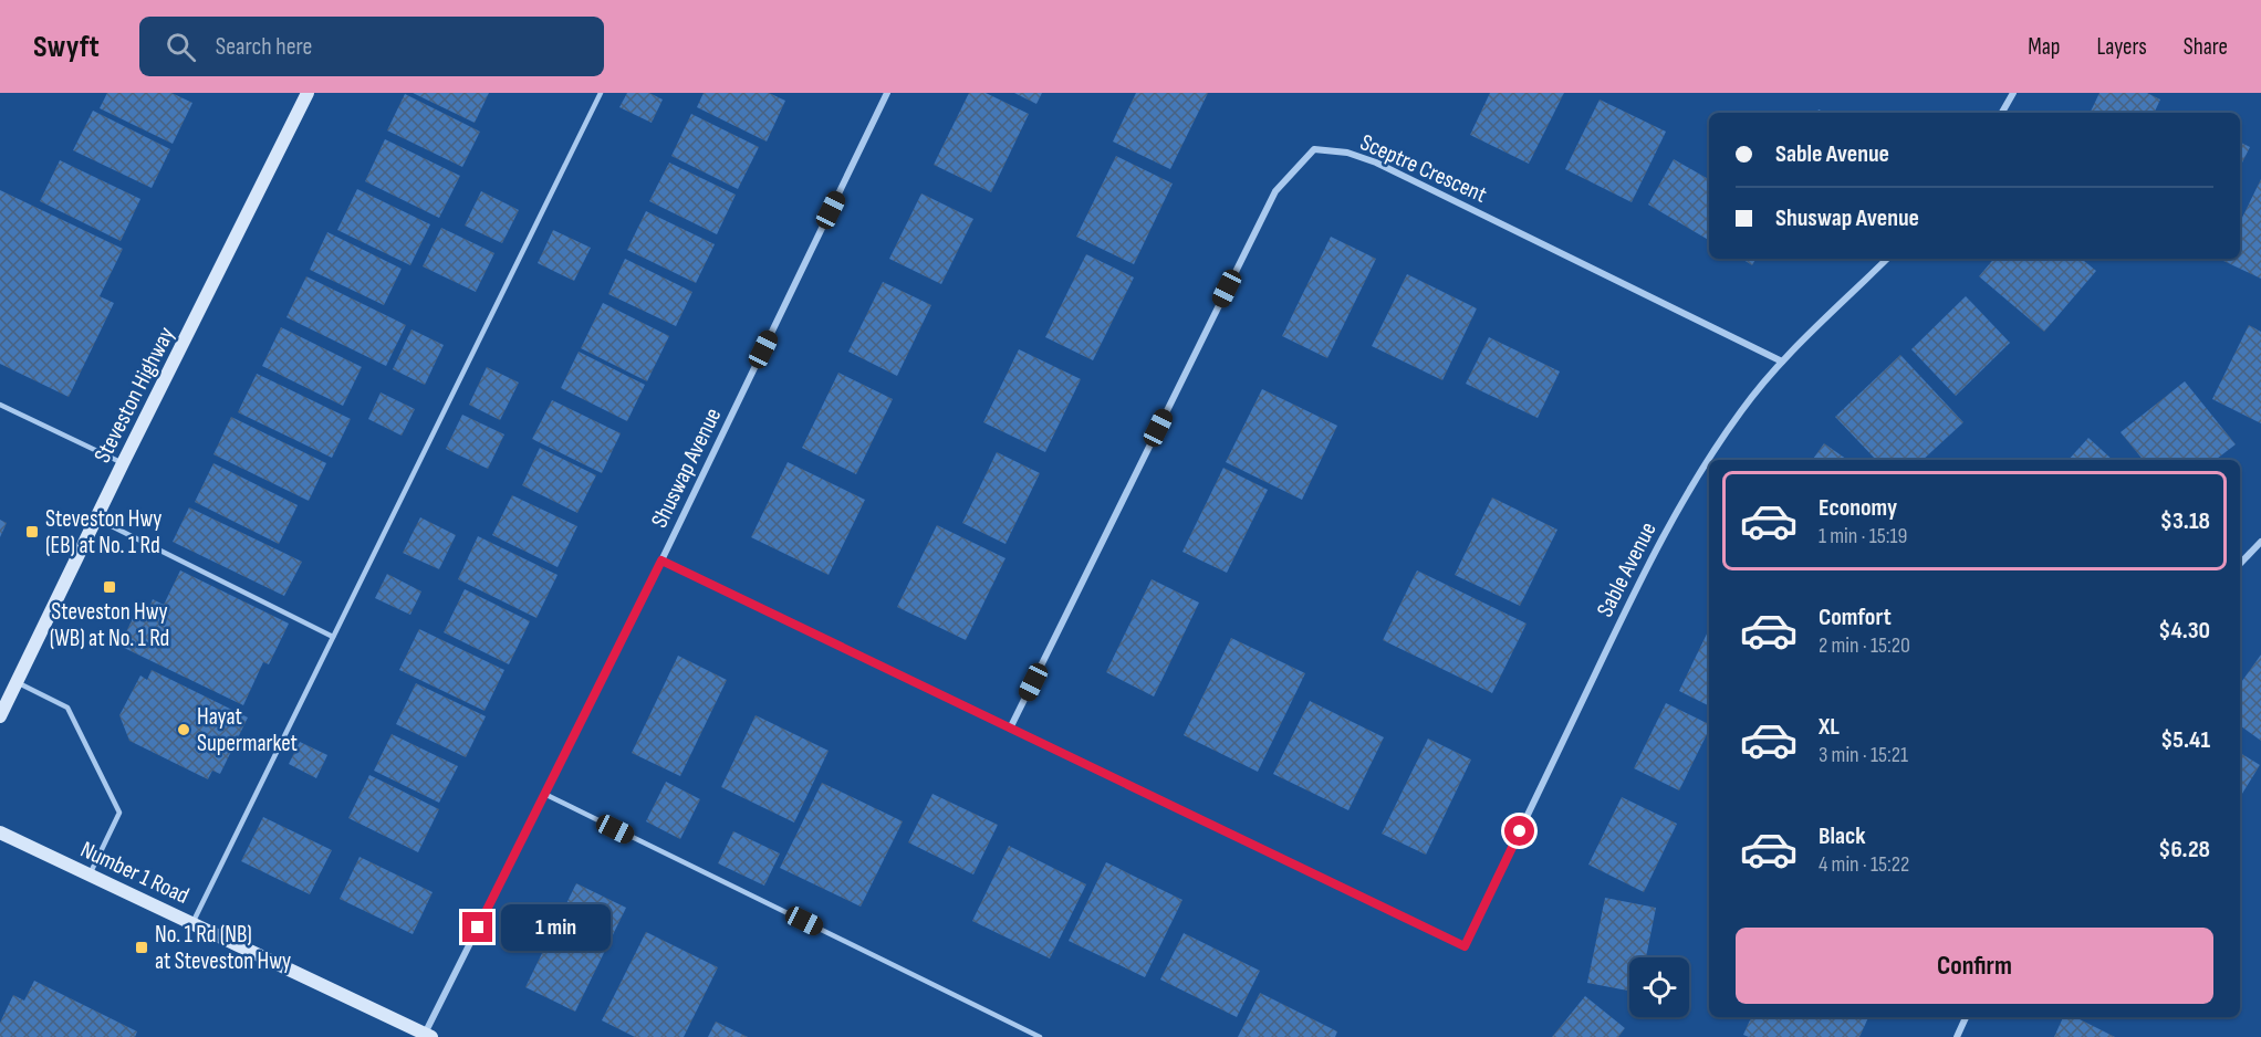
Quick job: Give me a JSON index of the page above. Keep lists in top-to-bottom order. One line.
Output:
{"streets":{"street":["Sceptre Crescent","Steveston Highway","Shuswap Avenue","Sable Avenue","Number 1 Road"]},"crossings":[["Sceptre Crescent","Sable Avenue"],["Shuswap Avenue","Number 1 Road"]],"places":{"transit":["Steveston Hwy (EB) at No. 1 Rd","Steveston Hwy (WB) at No. 1 Rd","No. 1 Rd (NB) at Steveston Hwy"],"other":["Hayat Supermarket"]},"page":{"header":"Swyft","search":"Search here","nav":["Map","Layers","Share"],"banner":["Sable Avenue","Shuswap Avenue"],"list":[{"name":"Economy","note":"1 min · 15:19","value":"$3.18"},{"name":"Comfort","note":"2 min · 15:20","value":"$4.30"},{"name":"XL","note":"3 min · 15:21","value":"$5.41"},{"name":"Black","note":"4 min · 15:22","value":"$6.28"}],"bubble":"1 min","buttons":"Confirm"}}
